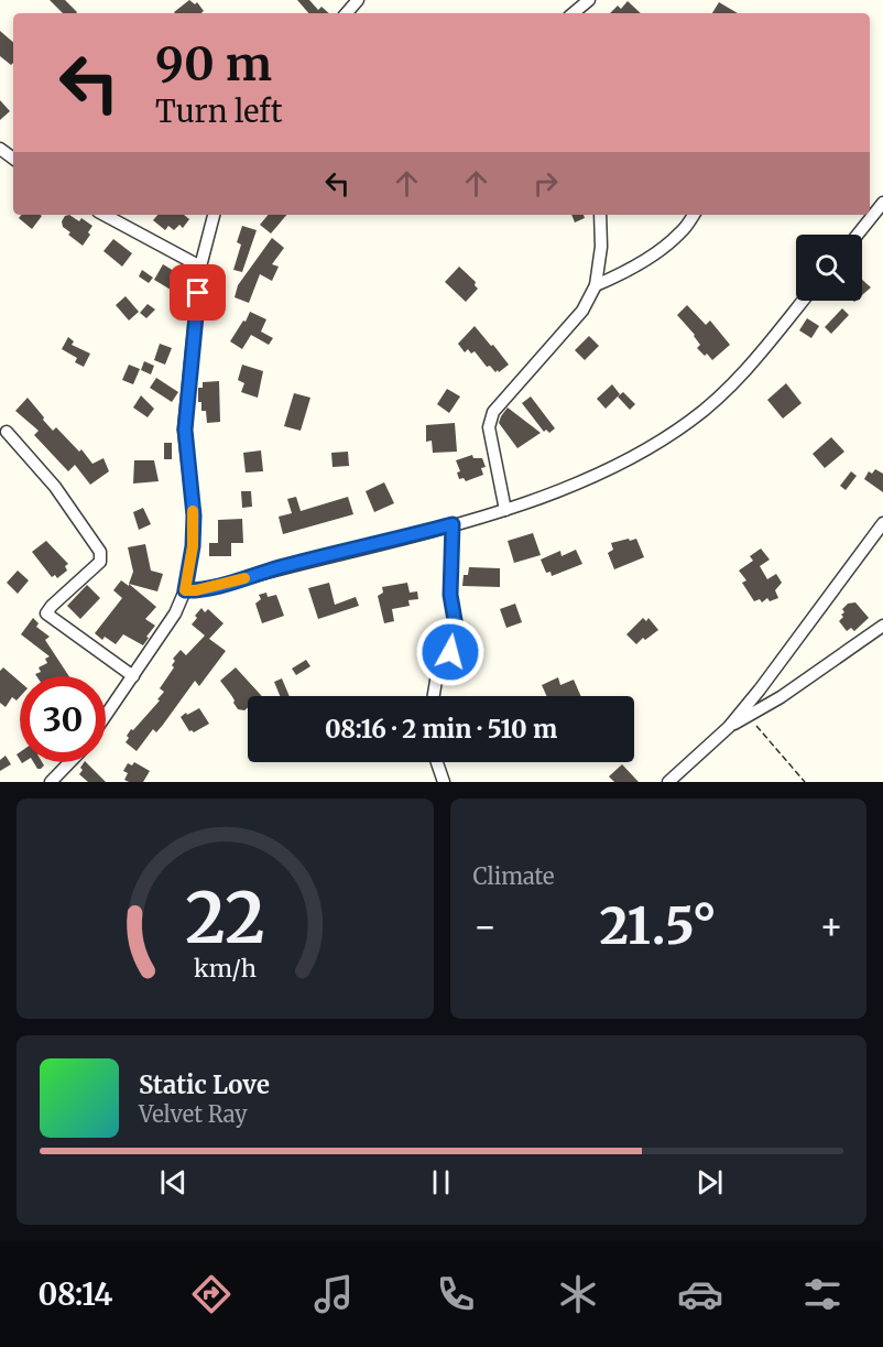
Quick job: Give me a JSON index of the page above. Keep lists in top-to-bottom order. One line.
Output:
{"page":{"turn":["90 m","Turn left"],"limit":"30","trip":"08:16 · 2 min · 510 m","tile":"Climate","heat":["−","21.5°","+"],"song":["Static Love","Velvet Ray"],"tabs":"08:14","gauge":["22","km/h"]}}
